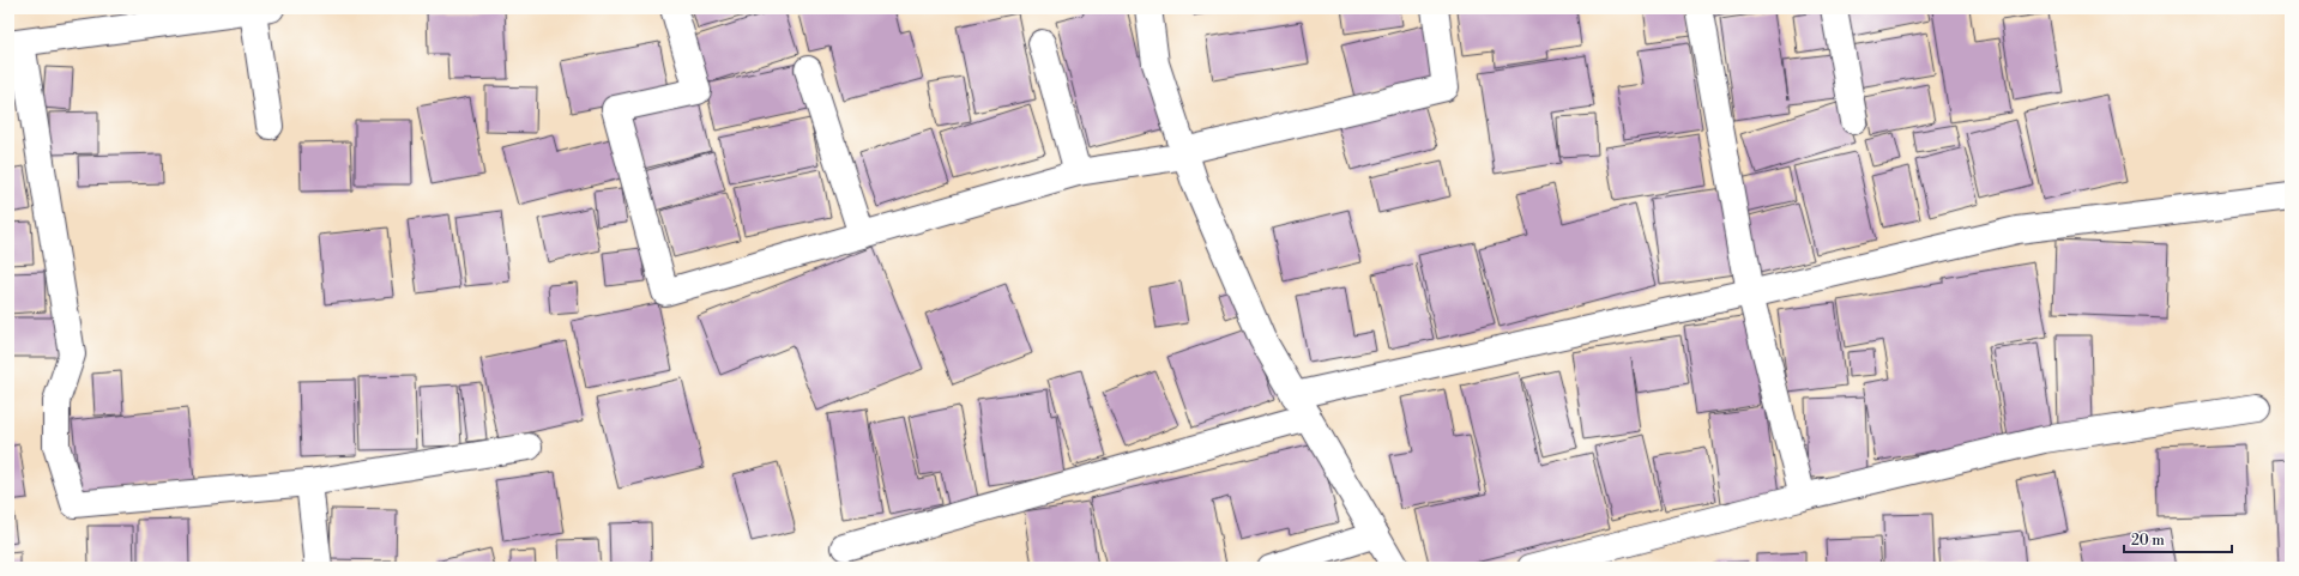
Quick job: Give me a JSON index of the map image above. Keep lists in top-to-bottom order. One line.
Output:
{"scale_bar":"20 m"}
